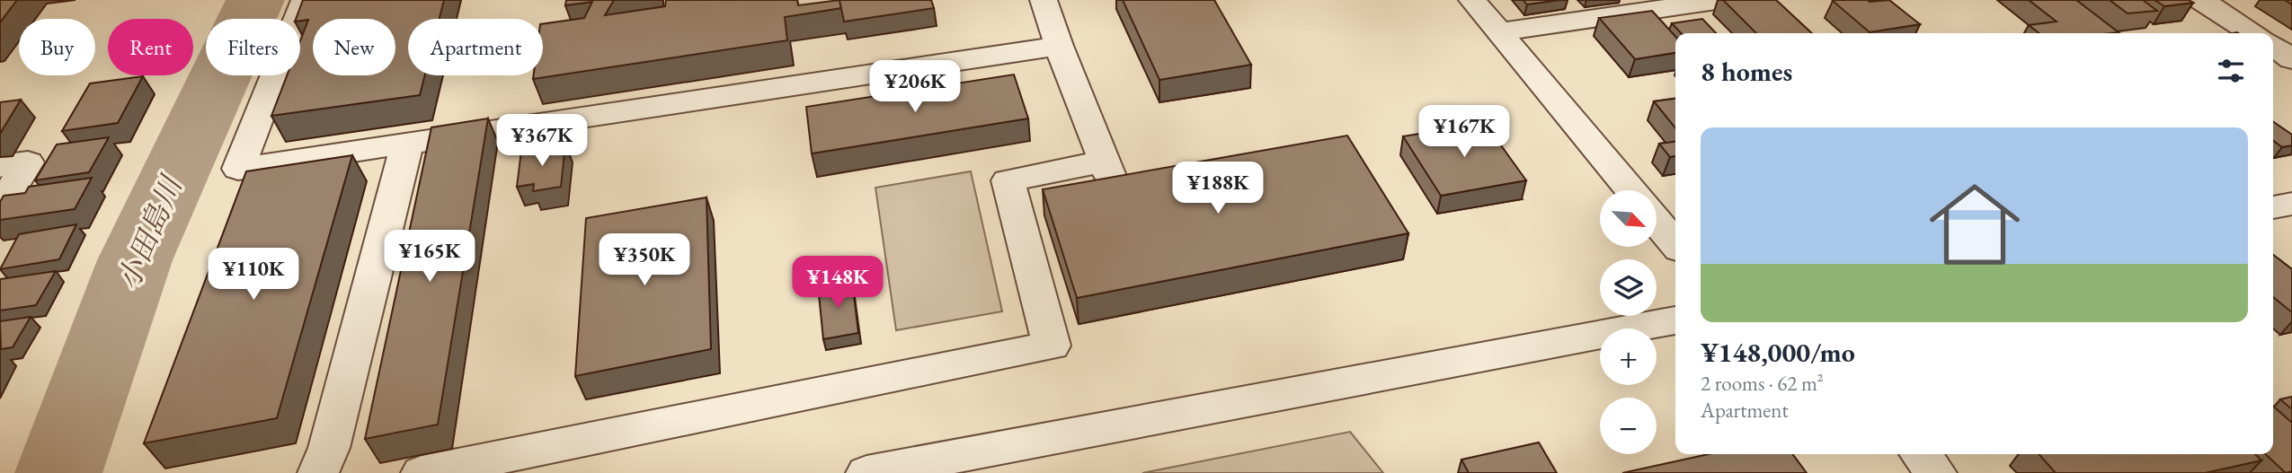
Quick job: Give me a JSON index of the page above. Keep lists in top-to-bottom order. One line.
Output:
{"water":["小田島川"],"north":"bottom right","page":{"chip":["Buy","Rent","Filters","New","Apartment"],"heading":"8 homes","price":["¥206K","¥167K","¥367K","¥188K","¥165K","¥350K","¥110K","¥148K"],"list":[{"name":"¥148,000/mo","note":"2 rooms · 62 m² · Apartment"}],"map_buttons":["+","−"]}}
